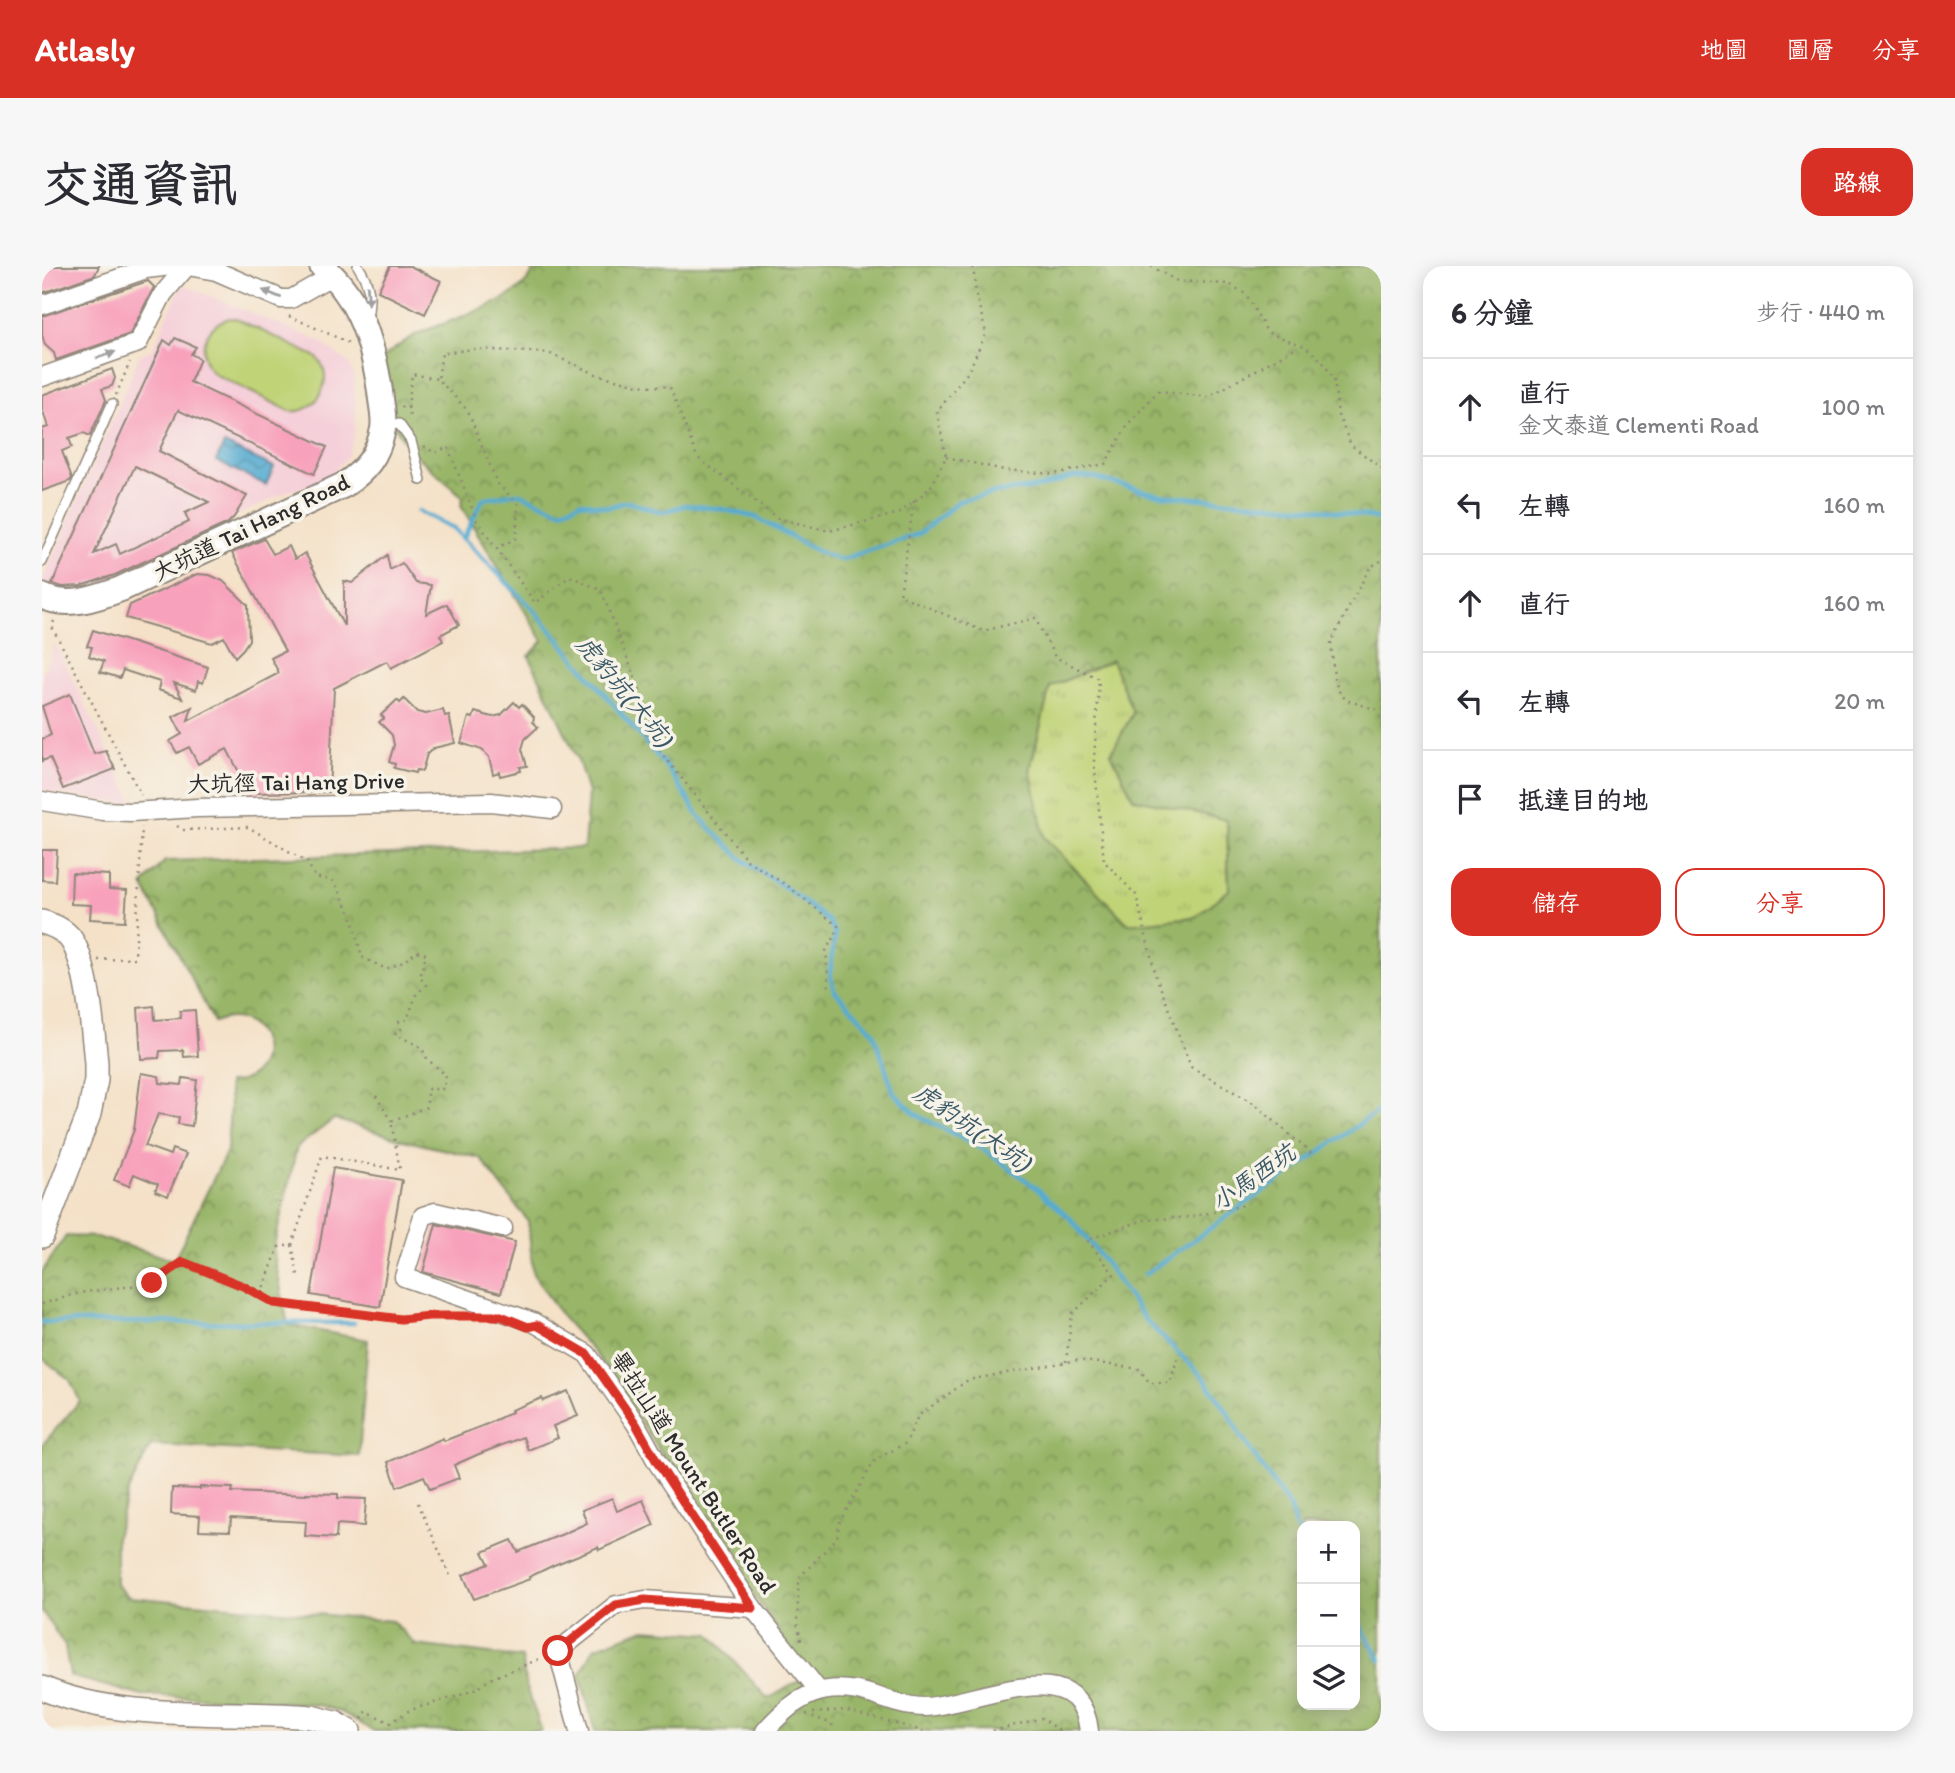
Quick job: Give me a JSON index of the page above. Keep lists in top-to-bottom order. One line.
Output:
{"streets":{"main road":["大坑道 Tai Hang Road"],"street":["大坑徑 Tai Hang Drive","畢拉山道 Mount Butler Road"]},"water":["虎豹坑(大坑)","小馬西坑"],"page":{"header":"Atlasly","nav":["地圖","圖層","分享"],"buttons":["路線",["儲存","分享"]],"title":"交通資訊","heading":["6 分鐘","步行 · 440 m"],"list":[["直行","金文泰道 Clementi Road","100 m"],["左轉","160 m"],["直行","160 m"],["左轉","20 m"],"抵達目的地"],"map_buttons":["+","−"]}}
